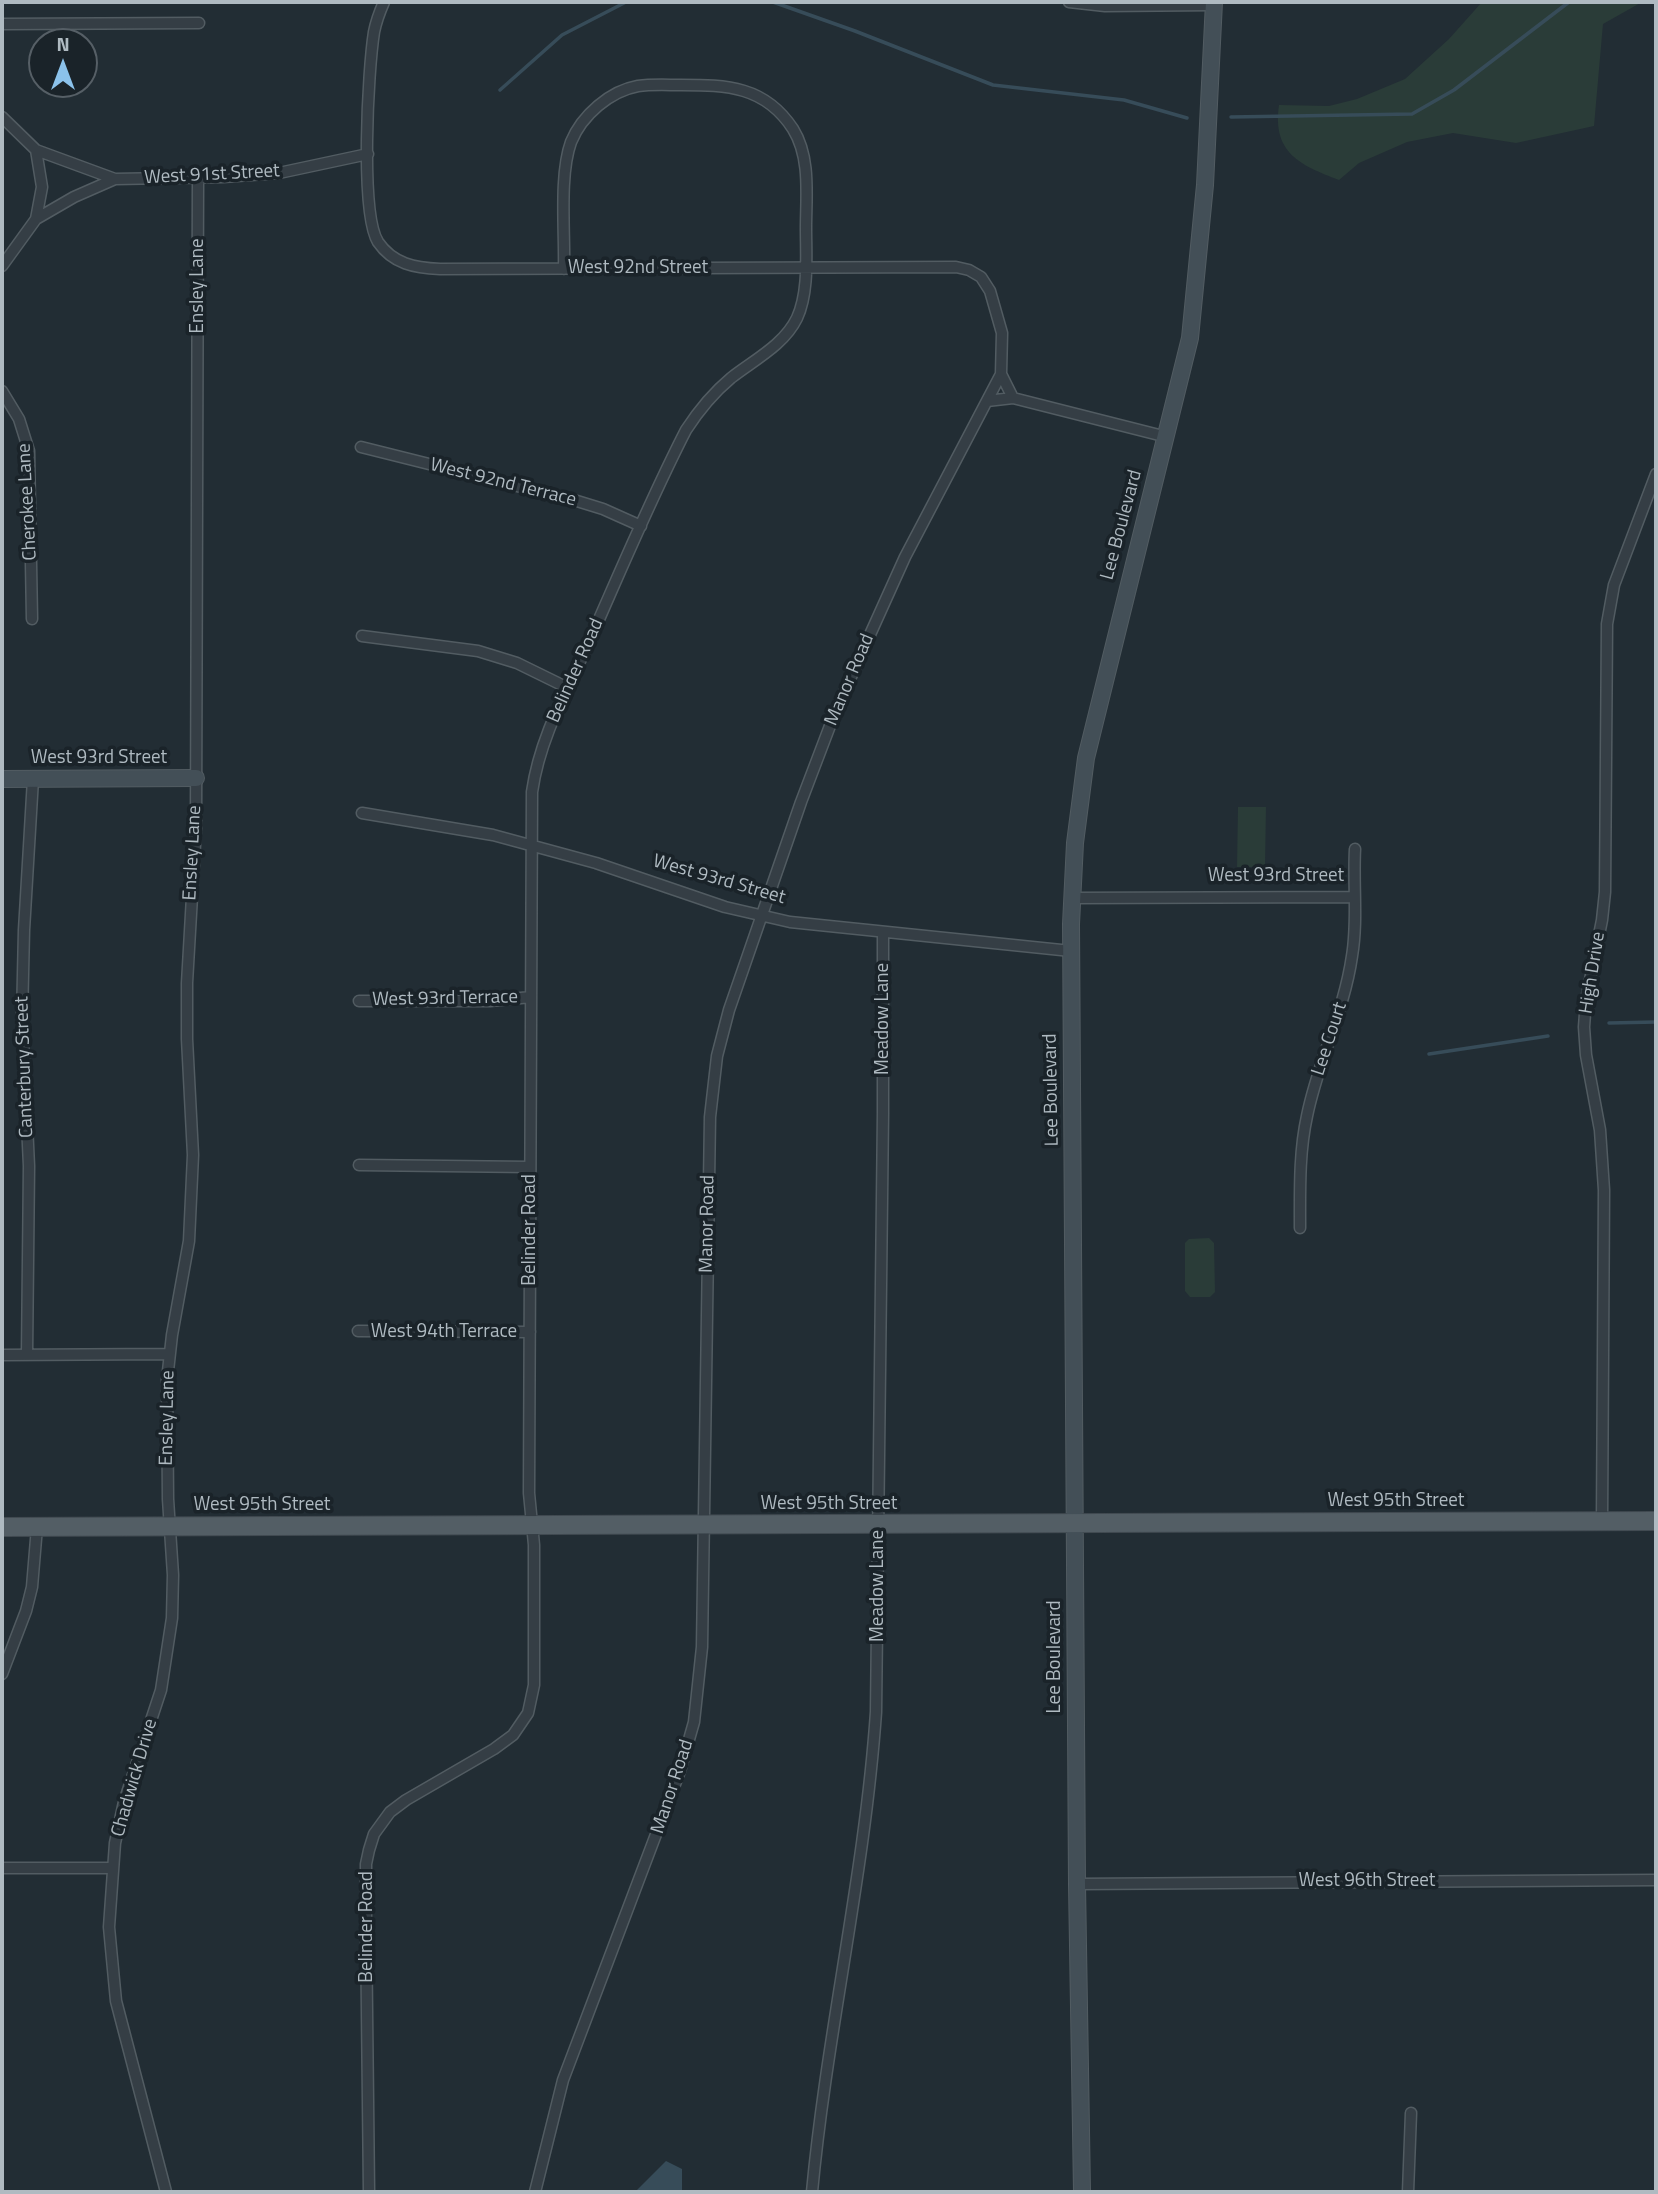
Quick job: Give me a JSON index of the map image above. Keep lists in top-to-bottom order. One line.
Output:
{"streets":{"main road":["West 95th Street"],"street":["West 91st Street","West 92nd Street","Ensley Lane","West 92nd Terrace","Cherokee Lane","Lee Boulevard","Belinder Road","Manor Road","West 93rd Street","High Drive","West 93rd Terrace","Meadow Lane","Lee Court","Canterbury Street","West 94th Terrace","Chadwick Drive","West 96th Street"]},"crossings":[["West 91st Street","West 92nd Street"],["West 91st Street","Ensley Lane"],["West 92nd Street","Belinder Road"],["West 92nd Street","Manor Road"],["Ensley Lane","West 93rd Street"],["Ensley Lane","West 95th Street"],["Ensley Lane","Chadwick Drive"],["West 92nd Terrace","Belinder Road"],["Lee Boulevard","West 93rd Street"],["Lee Boulevard","West 95th Street"],["Lee Boulevard","West 96th Street"],["Belinder Road","West 93rd Street"],["Belinder Road","West 93rd Terrace"],["Belinder Road","West 94th Terrace"],["Belinder Road","West 95th Street"],["Manor Road","West 93rd Street"],["Manor Road","West 95th Street"],["West 93rd Street","Meadow Lane"],["West 93rd Street","Lee Court"],["West 93rd Street","Canterbury Street"],["High Drive","West 95th Street"],["Meadow Lane","West 95th Street"],["West 95th Street","Chadwick Drive"]],"north":"top"}
